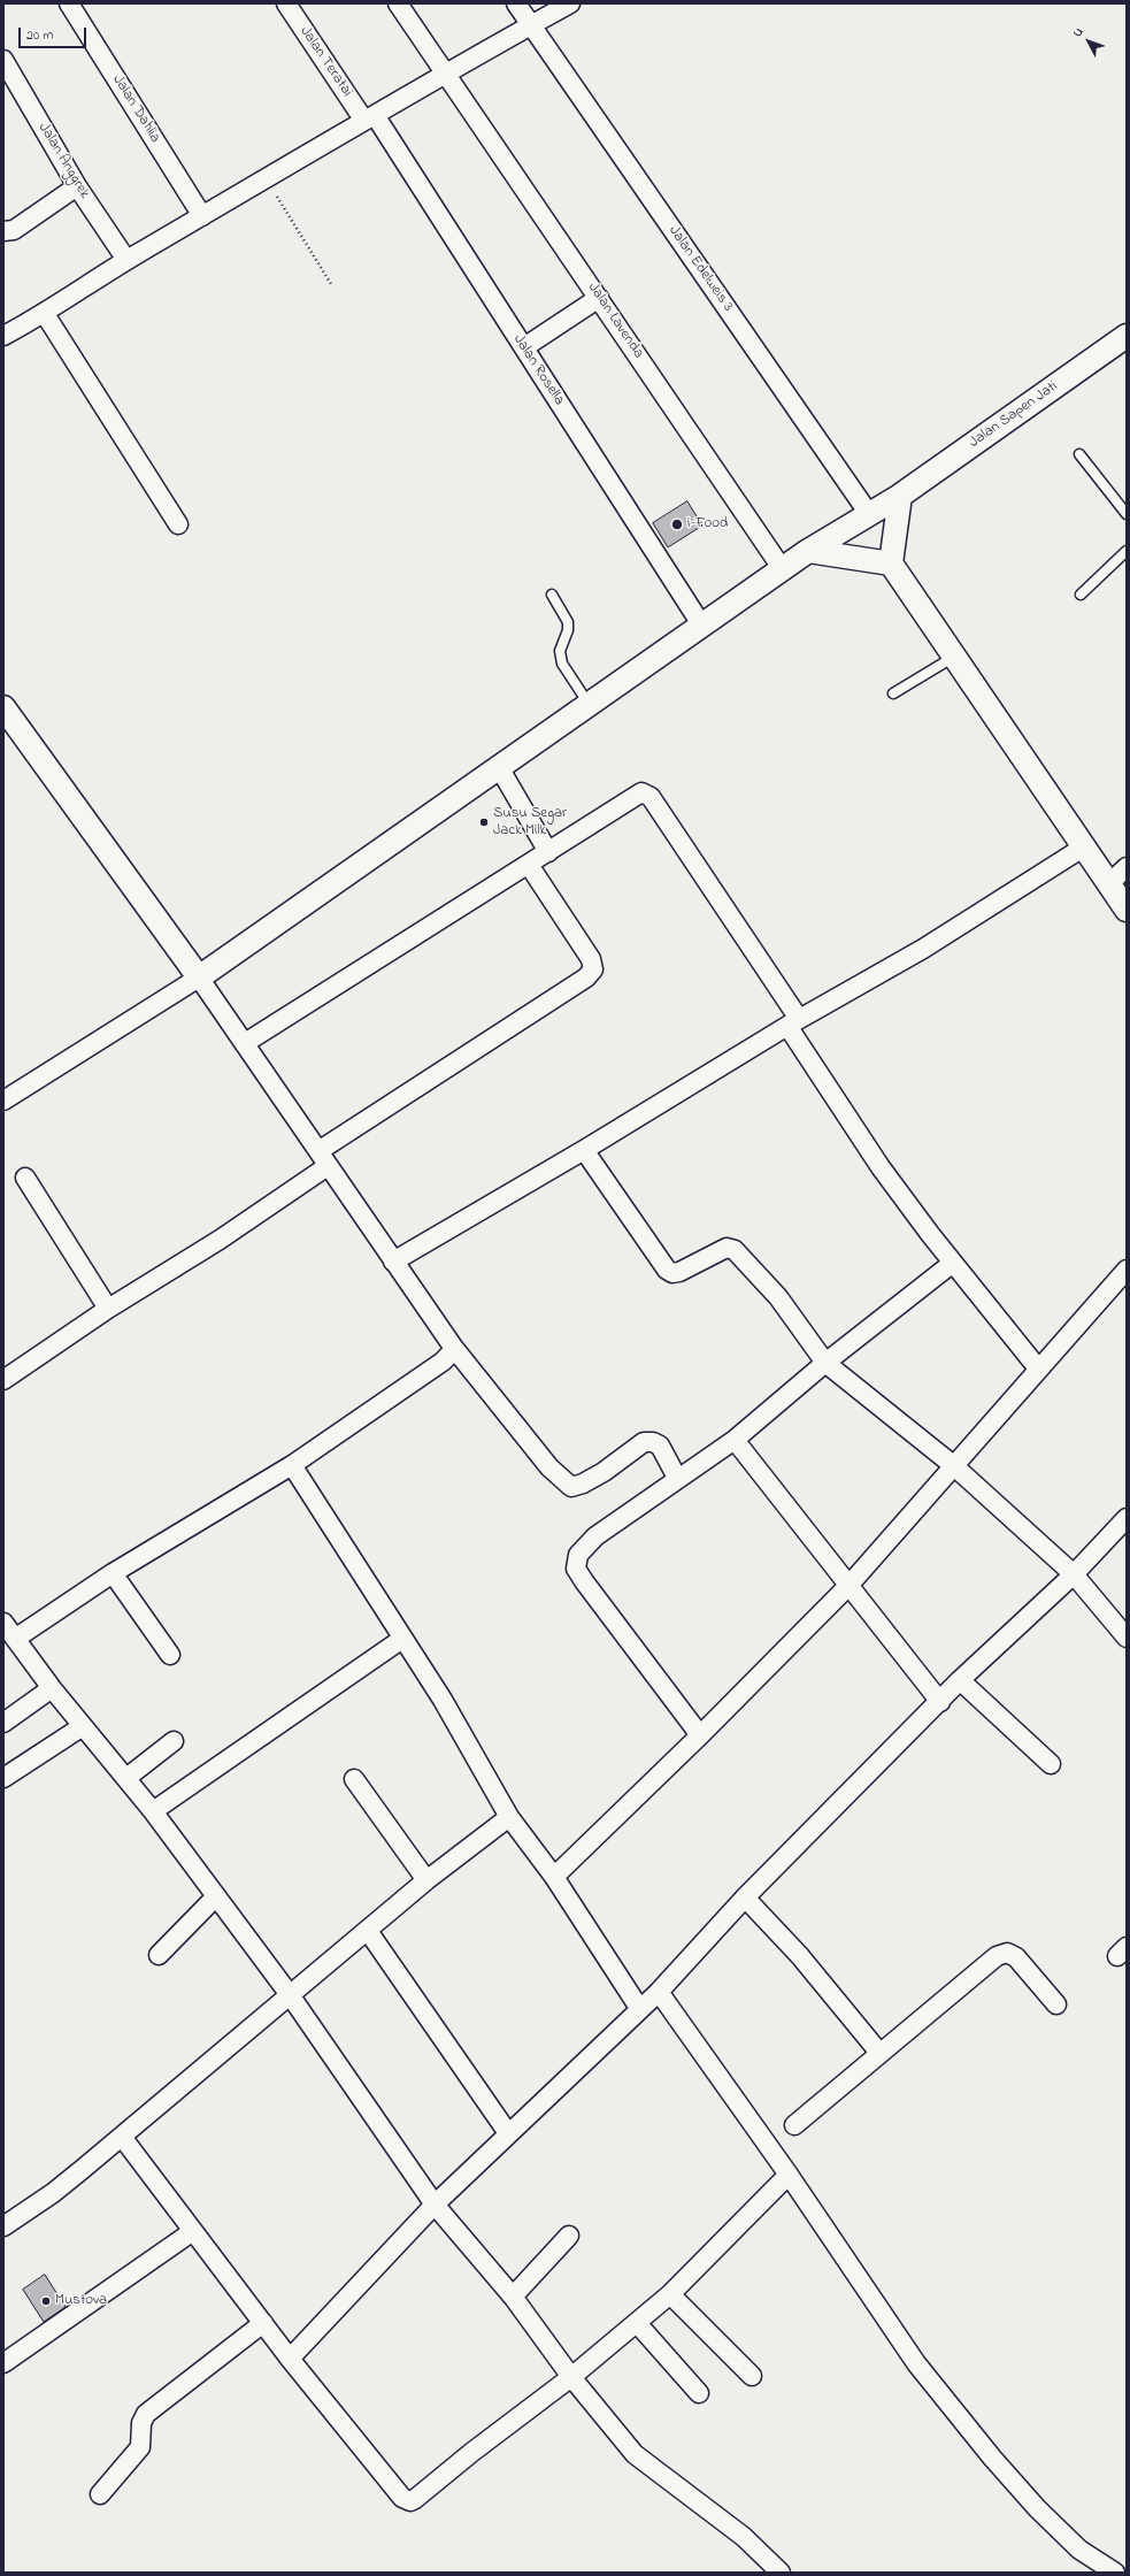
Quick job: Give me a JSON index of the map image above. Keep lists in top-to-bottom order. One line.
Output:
{"streets":{"street":["Jalan Teratai","Jalan Dahlia","Jalan Anggrek","Jalan Edelweis 3","Jalan Lavenda","Jalan Rosella","Jalan Sapen Jati"]},"crossings":[["Jalan Teratai","Jalan Rosella"],["Jalan Edelweis 3","Jalan Sapen Jati"],["Jalan Lavenda","Jalan Sapen Jati"],["Jalan Rosella","Jalan Sapen Jati"]],"places":["i-Food","Susu Segar Jack Milk","Mustova"],"scale_bar":"20 m","north":"top left"}
